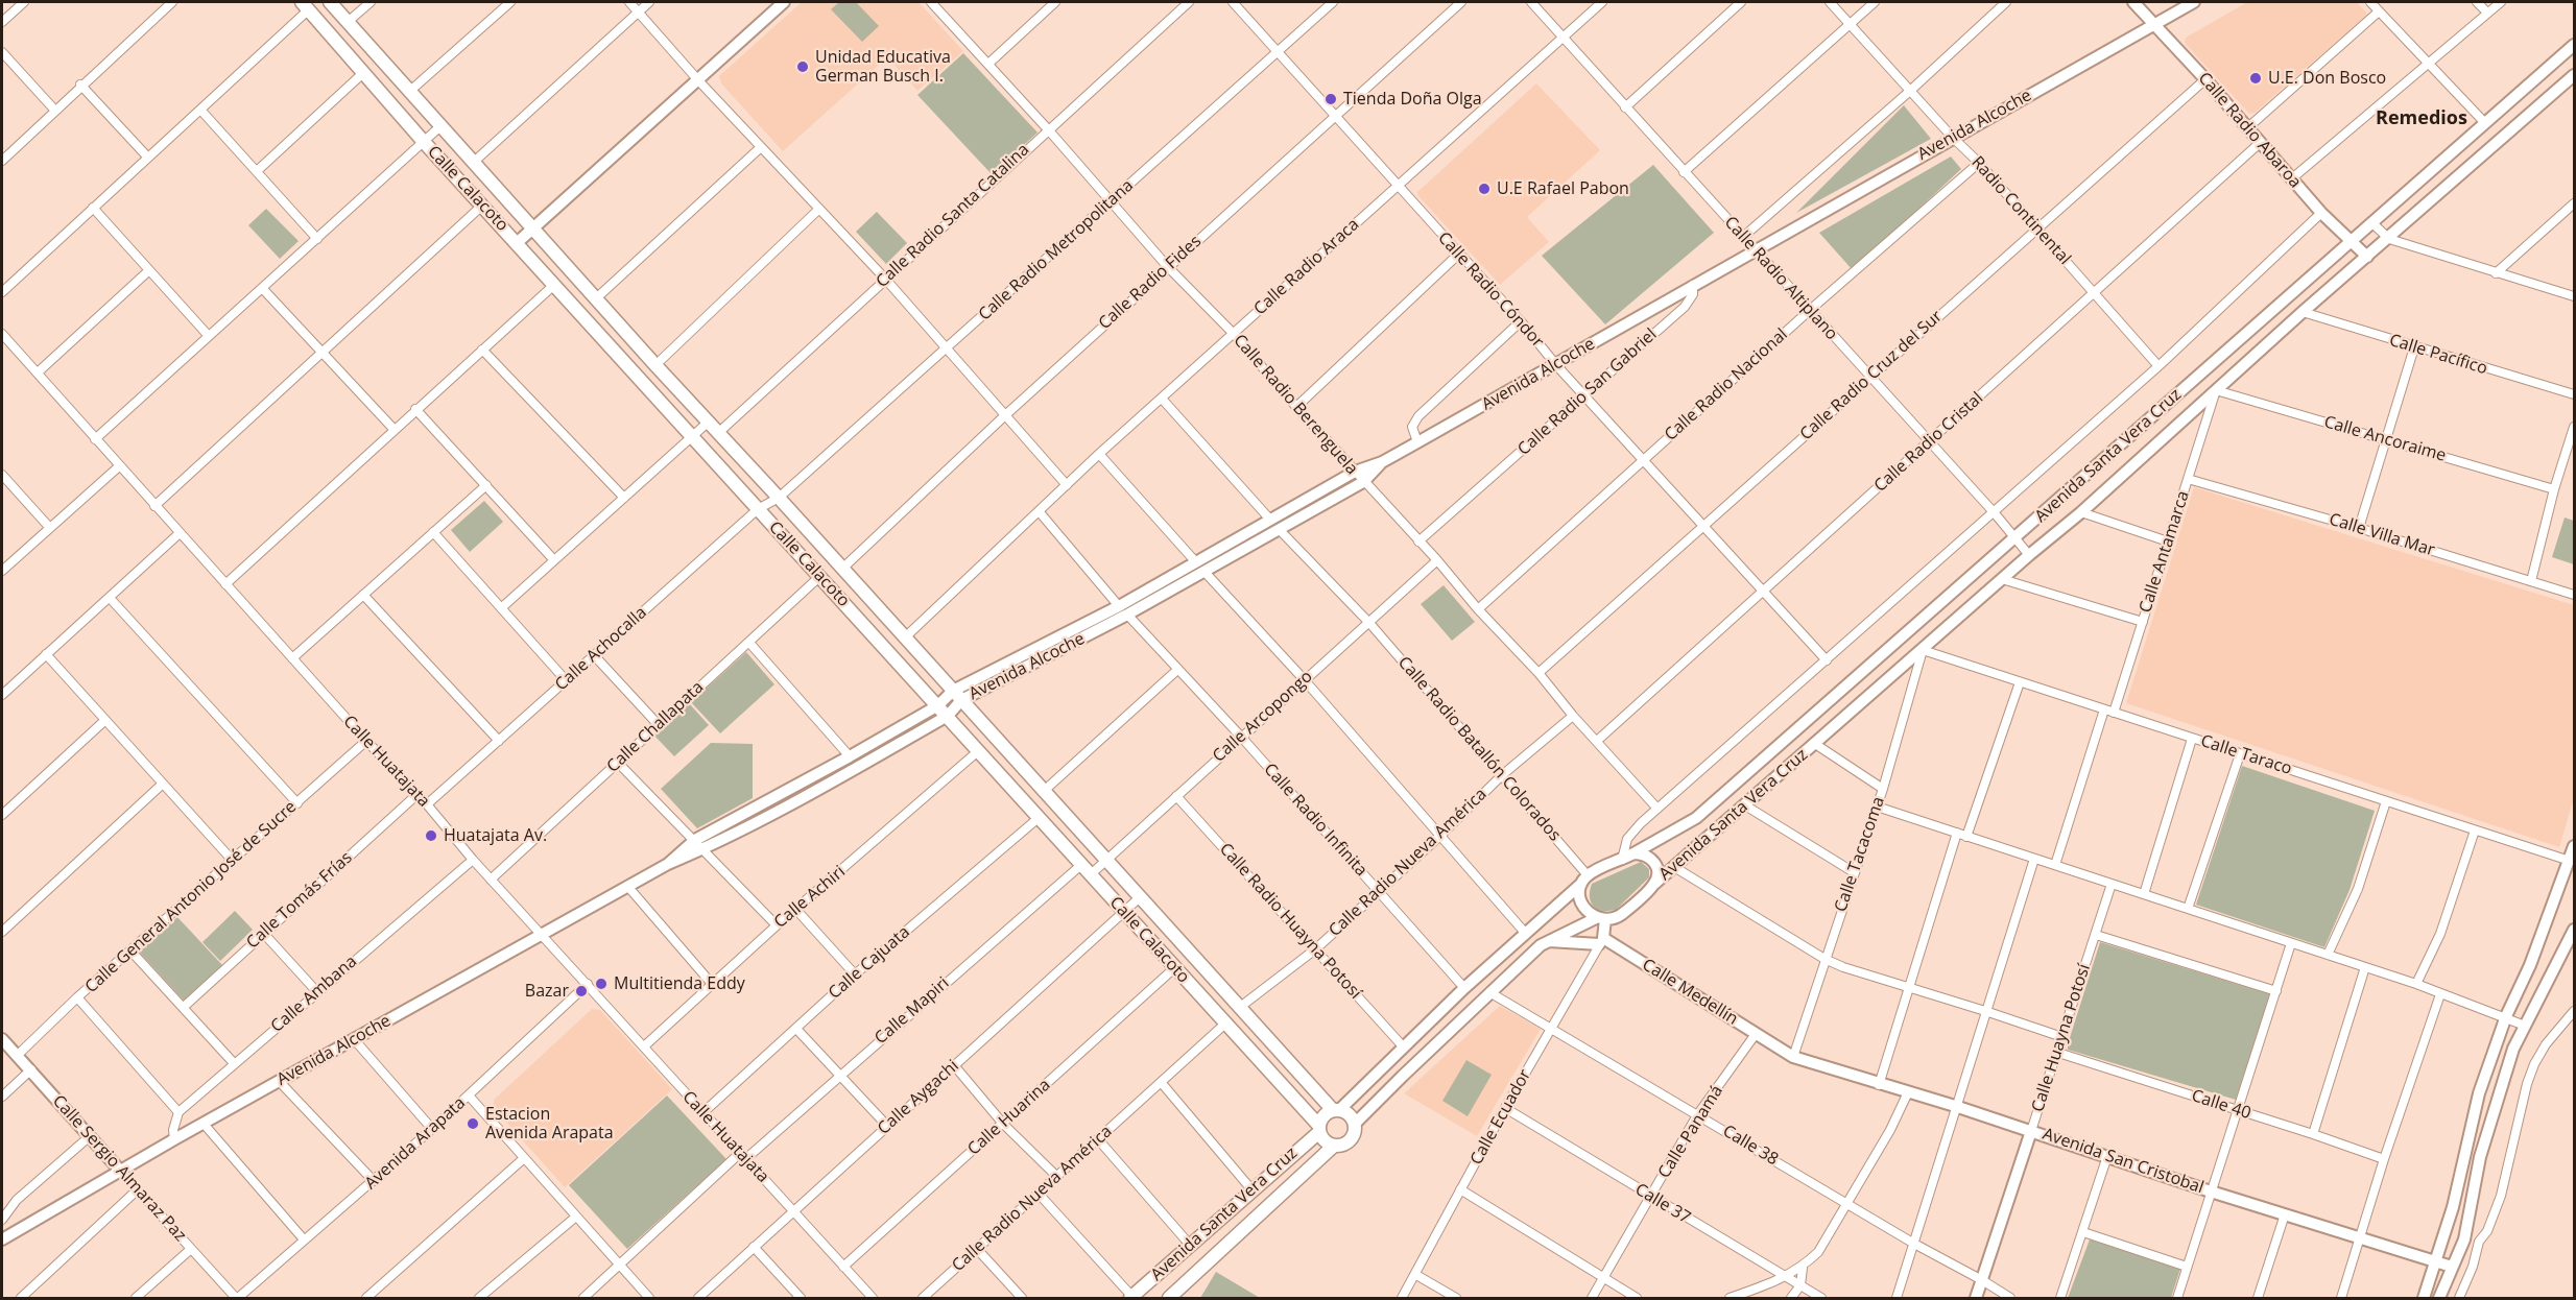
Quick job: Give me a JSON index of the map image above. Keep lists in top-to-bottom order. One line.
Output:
{"streets":{"main road":["Calle Calacoto","Avenida Santa Vera Cruz"],"street":["Avenida Alcoche","Calle Radio Abaroa","Radio Continental","Calle Radio Santa Catalina","Calle Radio Metropolitana","Calle Radio Araca","Calle Radio Altiplano","Calle Radio Fides","Calle Radio Cóndor","Calle Pacífico","Calle Radio Cruz del Sur","Calle Radio Nacional","Calle Radio San Gabriel","Calle Radio Berenguela","Calle Ancoraime","Calle Radio Cristal","Calle Villa Mar","Calle Antamarca","Calle Achocalla","Calle Arcopongo","Calle Challapata","Calle Radio Batallón Colorados","Calle Taraco","Calle Huatajata","Calle Radio Infinita","Calle Tacacoma","Calle Radio Nueva América","Calle General Antonio José de Sucre","Calle Achiri","Calle Tomás Frías","Calle Radio Huayna Potosí","Calle Cajuata","Calle Medellín","Calle Ambana","Calle Mapiri","Calle Huayna Potosí","Calle Aygachi","Calle 40","Calle Huarina","Calle Ecuador","Calle Panamá","Avenida Arapata","Calle 38","Avenida San Cristobal","Calle Sergio Almaraz Paz","Calle 37"]},"crossings":[["Avenida Alcoche","Calle Radio Abaroa"],["Avenida Alcoche","Calle Calacoto"],["Avenida Alcoche","Radio Continental"],["Avenida Alcoche","Calle Radio Altiplano"],["Avenida Alcoche","Calle Radio Cóndor"],["Avenida Alcoche","Calle Radio San Gabriel"],["Avenida Alcoche","Calle Radio Berenguela"],["Avenida Alcoche","Calle Radio Batallón Colorados"],["Avenida Alcoche","Calle Huatajata"],["Avenida Alcoche","Calle Radio Infinita"],["Avenida Alcoche","Calle Sergio Almaraz Paz"],["Calle Radio Abaroa","Calle Radio Cruz del Sur"],["Calle Radio Abaroa","Calle Radio Cristal"],["Calle Radio Abaroa","Avenida Santa Vera Cruz"],["Calle Calacoto","Calle Radio Santa Catalina"],["Calle Calacoto","Calle Radio Metropolitana"],["Calle Calacoto","Calle Radio Araca"],["Calle Calacoto","Calle Radio Fides"],["Calle Calacoto","Avenida Santa Vera Cruz"],["Calle Calacoto","Calle Achocalla"],["Calle Calacoto","Calle Arcopongo"],["Calle Calacoto","Calle Challapata"],["Calle Calacoto","Calle Radio Nueva América"],["Calle Calacoto","Calle Achiri"],["Calle Calacoto","Calle Cajuata"],["Calle Calacoto","Calle Mapiri"],["Calle Calacoto","Calle Aygachi"],["Calle Calacoto","Calle Huarina"],["Radio Continental","Calle Radio Cruz del Sur"],["Radio Continental","Calle Radio Nacional"],["Radio Continental","Calle Radio Cristal"],["Calle Radio Santa Catalina","Calle Radio Berenguela"],["Calle Radio Metropolitana","Calle Radio Cóndor"],["Calle Radio Metropolitana","Calle Radio Berenguela"],["Calle Radio Metropolitana","Calle Achocalla"],["Calle Radio Araca","Calle Radio Altiplano"],["Calle Radio Araca","Calle Radio Cóndor"],["Calle Radio Araca","Calle Radio Berenguela"],["Calle Radio Araca","Calle Radio Infinita"],["Calle Radio Altiplano","Calle Radio Cruz del Sur"],["Calle Radio Altiplano","Calle Radio Nacional"],["Calle Radio Altiplano","Calle Radio Cristal"],["Calle Radio Altiplano","Avenida Santa Vera Cruz"],["Calle Radio Fides","Calle Radio Cóndor"],["Calle Radio Fides","Calle Radio Berenguela"],["Calle Radio Cóndor","Calle Radio Cruz del Sur"],["Calle Radio Cóndor","Calle Radio Nacional"],["Calle Radio Cóndor","Calle Radio San Gabriel"],["Calle Radio Cóndor","Calle Radio Cristal"],["Calle Pacífico","Avenida Santa Vera Cruz"],["Calle Radio Cruz del Sur","Calle Radio Berenguela"],["Calle Radio Nacional","Calle Radio Berenguela"],["Calle Radio San Gabriel","Calle Radio Berenguela"],["Calle Radio Berenguela","Calle Radio Cristal"],["Calle Radio Berenguela","Calle Arcopongo"],["Calle Radio Berenguela","Calle Radio Nueva América"],["Calle Ancoraime","Avenida Santa Vera Cruz"],["Calle Ancoraime","Calle Antamarca"],["Avenida Santa Vera Cruz","Calle Antamarca"],["Avenida Santa Vera Cruz","Calle Radio Batallón Colorados"],["Avenida Santa Vera Cruz","Calle Taraco"],["Avenida Santa Vera Cruz","Calle Tacacoma"],["Calle Villa Mar","Calle Antamarca"],["Calle Antamarca","Calle Taraco"],["Calle Achocalla","Calle Huatajata"],["Calle Arcopongo","Calle Radio Batallón Colorados"],["Calle Arcopongo","Calle Radio Infinita"],["Calle Arcopongo","Calle Radio Huayna Potosí"],["Calle Arcopongo","Calle Mapiri"],["Calle Challapata","Calle Huatajata"],["Calle Radio Batallón Colorados","Calle Radio Nueva América"],["Calle Taraco","Calle Tacacoma"],["Calle Huatajata","Calle General Antonio José de Sucre"],["Calle Huatajata","Calle Achiri"],["Calle Huatajata","Calle Tomás Frías"],["Calle Huatajata","Calle Cajuata"],["Calle Huatajata","Calle Ambana"],["Calle Huatajata","Calle Mapiri"],["Calle Huatajata","Calle Aygachi"],["Calle Huatajata","Calle Huarina"],["Calle Huatajata","Avenida Arapata"],["Calle Radio Infinita","Calle Radio Nueva América"],["Calle Tacacoma","Calle Medellín"],["Calle Tacacoma","Avenida San Cristobal"],["Calle Radio Nueva América","Calle Radio Huayna Potosí"],["Calle General Antonio José de Sucre","Calle Sergio Almaraz Paz"],["Calle Medellín","Calle Ecuador"],["Calle Medellín","Calle Panamá"],["Calle Medellín","Avenida San Cristobal"],["Calle Huayna Potosí","Calle 40"],["Calle Huayna Potosí","Calle 38"],["Calle Huayna Potosí","Avenida San Cristobal"],["Calle Ecuador","Calle 38"],["Calle Ecuador","Calle 37"],["Calle Panamá","Calle 38"],["Calle Panamá","Calle 37"],["Avenida Arapata","Calle Sergio Almaraz Paz"]],"districts":["Remedios"],"places":["Unidad Educativa German Busch I.","U.E. Don Bosco","Tienda Doña Olga","U.E Rafael Pabon","Huatajata Av.","Multitienda Eddy","Bazar","Estacion Avenida Arapata"]}
